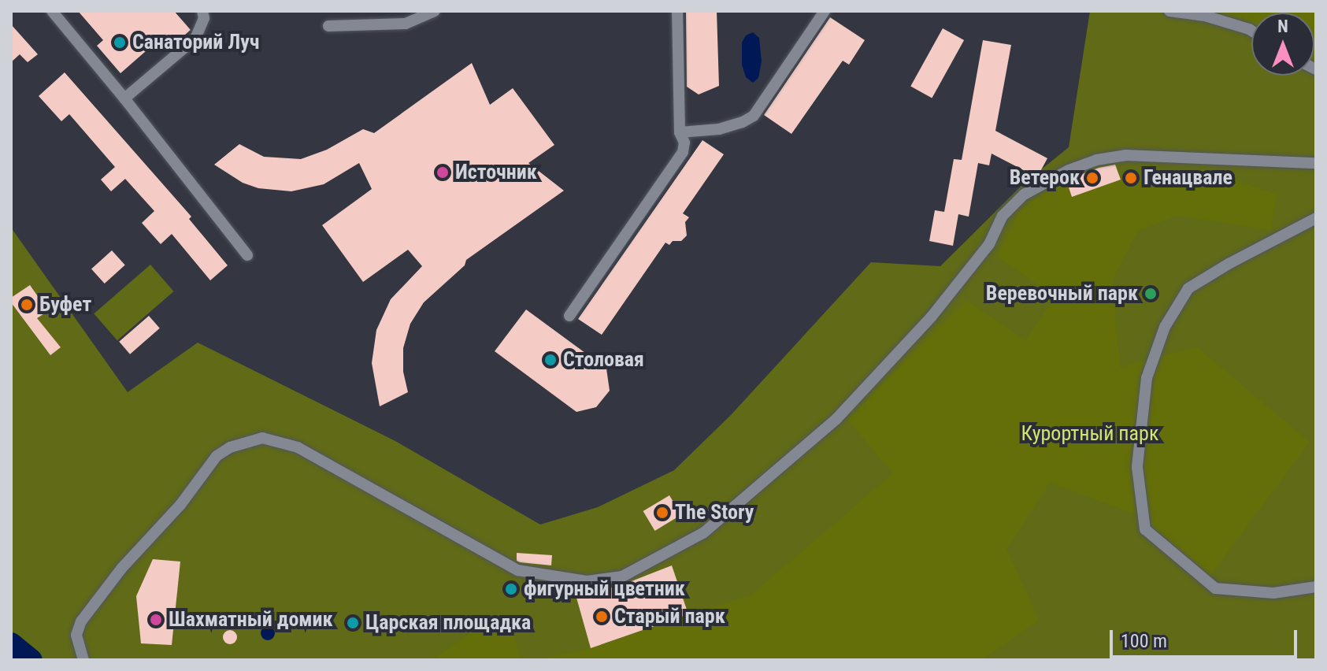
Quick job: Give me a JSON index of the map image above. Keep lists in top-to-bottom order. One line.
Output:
{"parks":["Курортный парк"],"places":["Cанаторий Луч","Источник","Ветерок","Генацвале","Веревочный парк","Буфет","Столовая","The Story","фигурный цветник","Старый парк","Шахматный домик","Царская площадка"],"scale_bar":"100 m","north":"top"}
